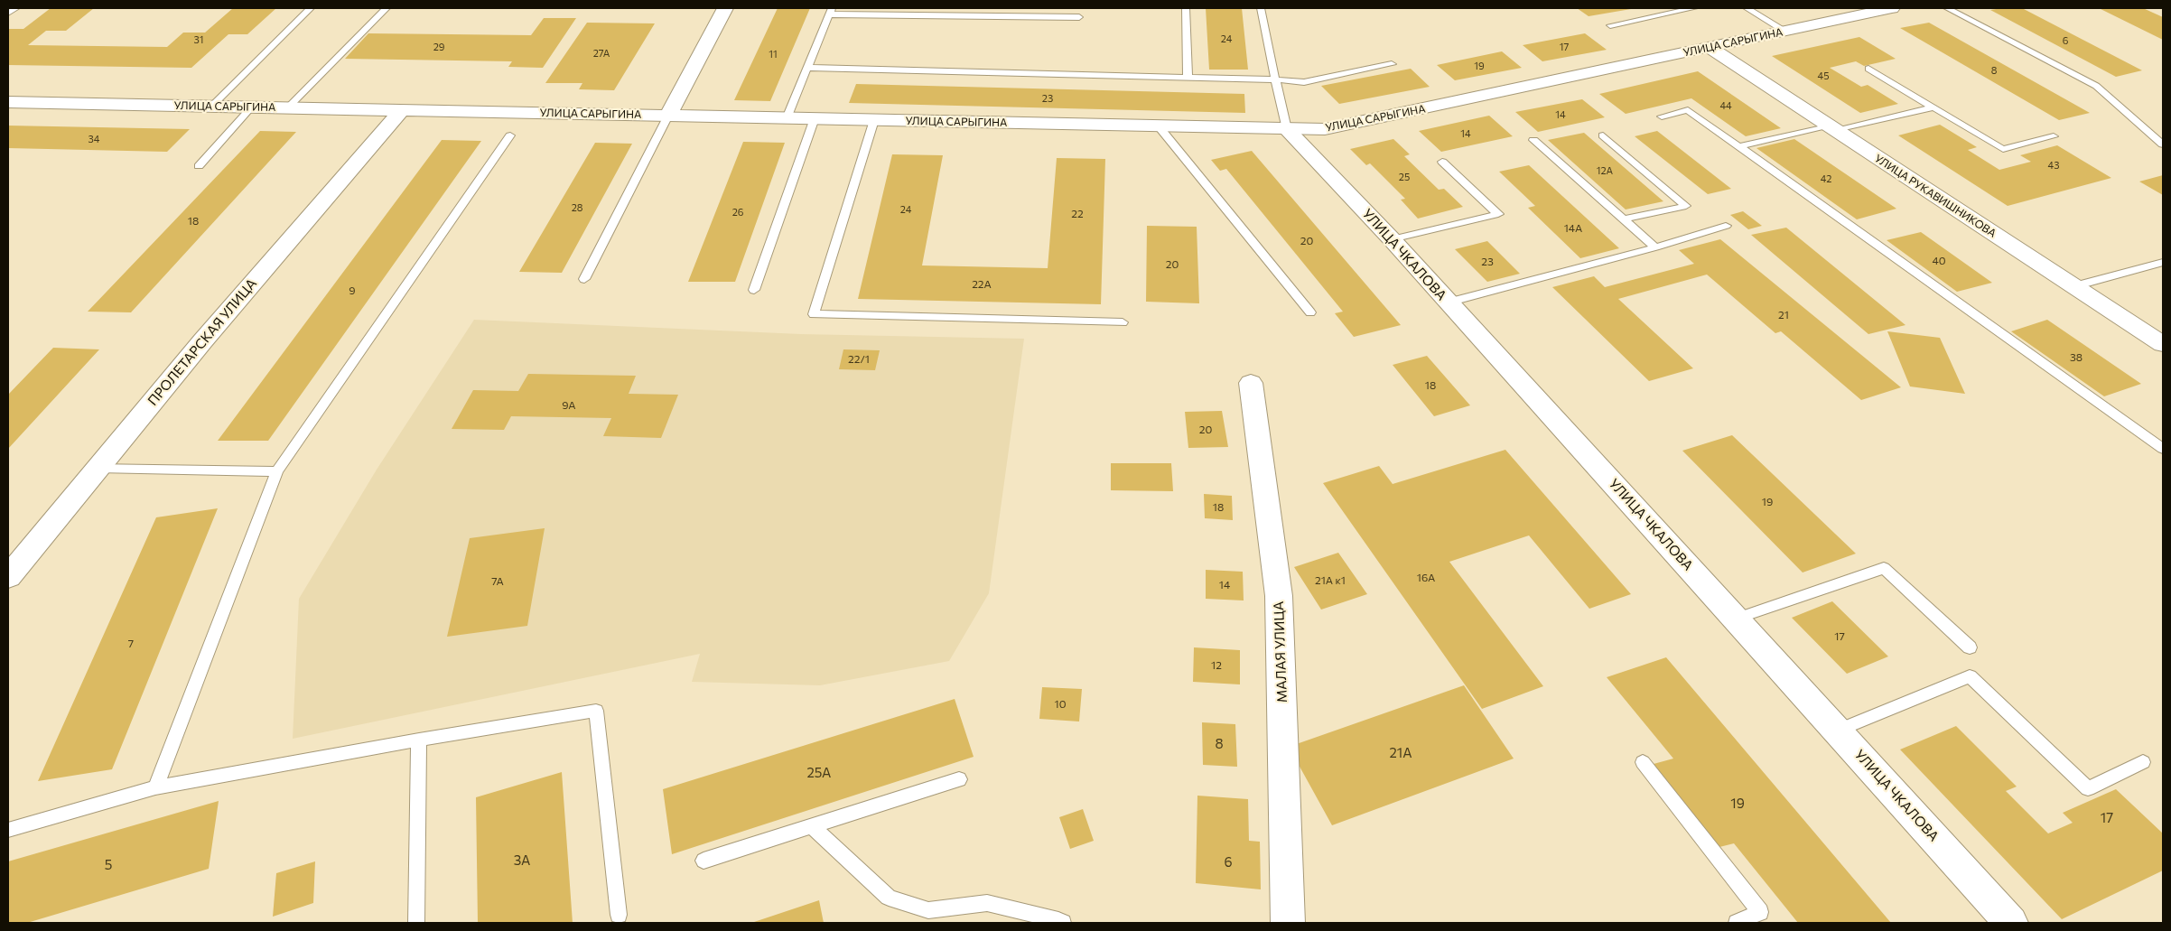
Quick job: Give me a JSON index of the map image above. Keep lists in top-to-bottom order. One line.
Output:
{"streets":{"street":["УЛИЦА САРЫГИНА","УЛИЦА РУКАВИШНИКОВА","УЛИЦА ЧКАЛОВА","ПРОЛЕТАРСКАЯ УЛИЦА","МАЛАЯ УЛИЦА"]},"crossings":[["УЛИЦА САРЫГИНА","УЛИЦА РУКАВИШНИКОВА"],["УЛИЦА САРЫГИНА","УЛИЦА ЧКАЛОВА"],["УЛИЦА САРЫГИНА","ПРОЛЕТАРСКАЯ УЛИЦА"]],"house_numbers":["24","31","6","29","17","27А","11","19","8","45","23","44","14","14","34","43","12А","25","42","28","24","26","22","18","14А","20","40","23","20","22А","9","21","38","22/1","18","9А","20","19","18","16А","21А к1","7А","14","17","7","12","10","8","21А","25А","19","17","3А","6","5"]}
